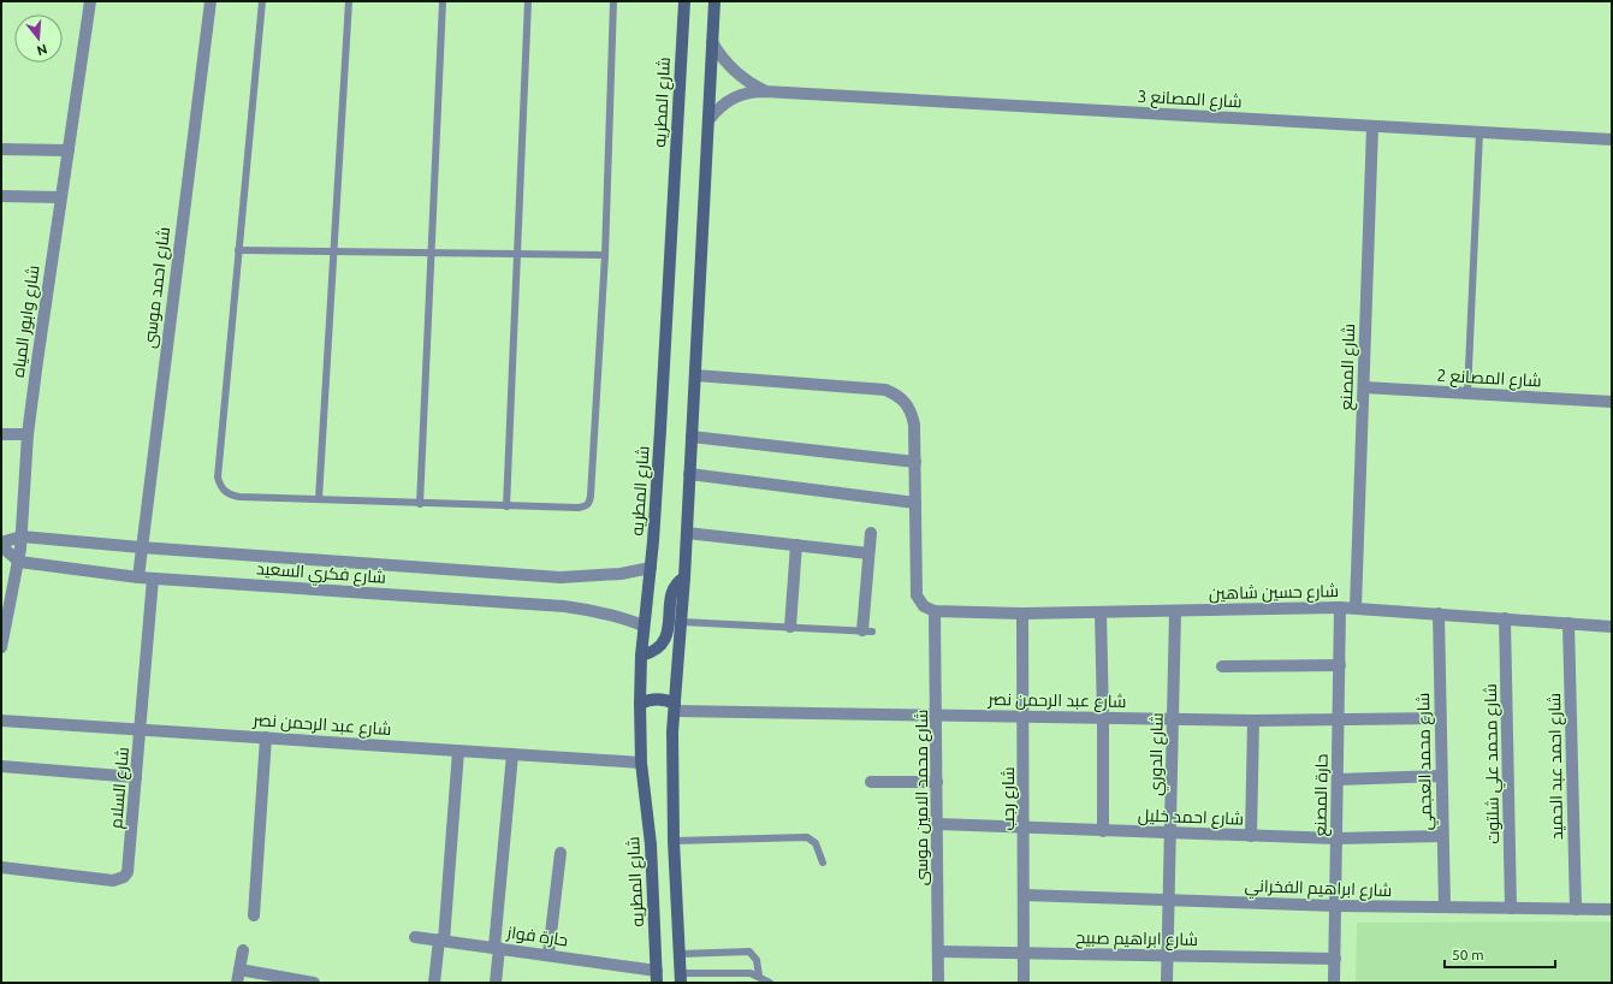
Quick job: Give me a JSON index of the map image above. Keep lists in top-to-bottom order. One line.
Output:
{"streets":{"main road":["شارع المطريه"],"street":["شارع المصانع 3","شارع احمد موسى","شارع وابور المياه","شارع المصنع","شارع المصانع 2","شارع فكري السعيد","شارع حسين شاهين","شارع عبد الرحمن نصر","شارع الدوري","شارع محمد العجمي","شارع محمد علي شلتوت","شارع احمد عبد الحميد","شارع السلام","حارة المصنع","شارع محمد الامين موسى","شارع رجب","شارع احمد خليل","شارع ابراهيم الفخراني","حارة فواز","شارع ابراهيم صبيح"]},"crossings":[["شارع المصانع 3","شارع المصنع"],["شارع المطريه","شارع فكري السعيد"],["شارع المطريه","شارع عبد الرحمن نصر"],["شارع المطريه","حارة فواز"],["شارع احمد موسى","شارع فكري السعيد"],["شارع وابور المياه","شارع فكري السعيد"],["شارع المصنع","شارع المصانع 2"],["شارع المصنع","شارع حسين شاهين"],["شارع فكري السعيد","شارع السلام"],["شارع حسين شاهين","شارع الدوري"],["شارع حسين شاهين","شارع محمد العجمي"],["شارع حسين شاهين","شارع محمد علي شلتوت"],["شارع حسين شاهين","شارع احمد عبد الحميد"],["شارع حسين شاهين","حارة المصنع"],["شارع حسين شاهين","شارع محمد الامين موسى"],["شارع حسين شاهين","شارع رجب"],["شارع عبد الرحمن نصر","شارع الدوري"],["شارع عبد الرحمن نصر","شارع محمد العجمي"],["شارع عبد الرحمن نصر","شارع السلام"],["شارع عبد الرحمن نصر","حارة المصنع"],["شارع عبد الرحمن نصر","شارع محمد الامين موسى"],["شارع عبد الرحمن نصر","شارع رجب"],["شارع الدوري","شارع احمد خليل"],["شارع الدوري","شارع ابراهيم الفخراني"],["شارع الدوري","شارع ابراهيم صبيح"],["شارع محمد العجمي","شارع احمد خليل"],["شارع محمد العجمي","شارع ابراهيم الفخراني"],["شارع محمد علي شلتوت","شارع ابراهيم الفخراني"],["شارع احمد عبد الحميد","شارع ابراهيم الفخراني"],["حارة المصنع","شارع احمد خليل"],["حارة المصنع","شارع ابراهيم الفخراني"],["حارة المصنع","شارع ابراهيم صبيح"],["شارع محمد الامين موسى","شارع احمد خليل"],["شارع محمد الامين موسى","شارع ابراهيم صبيح"],["شارع رجب","شارع احمد خليل"],["شارع رجب","شارع ابراهيم الفخراني"],["شارع رجب","شارع ابراهيم صبيح"]],"scale_bar":"50 m","north":"bottom"}
